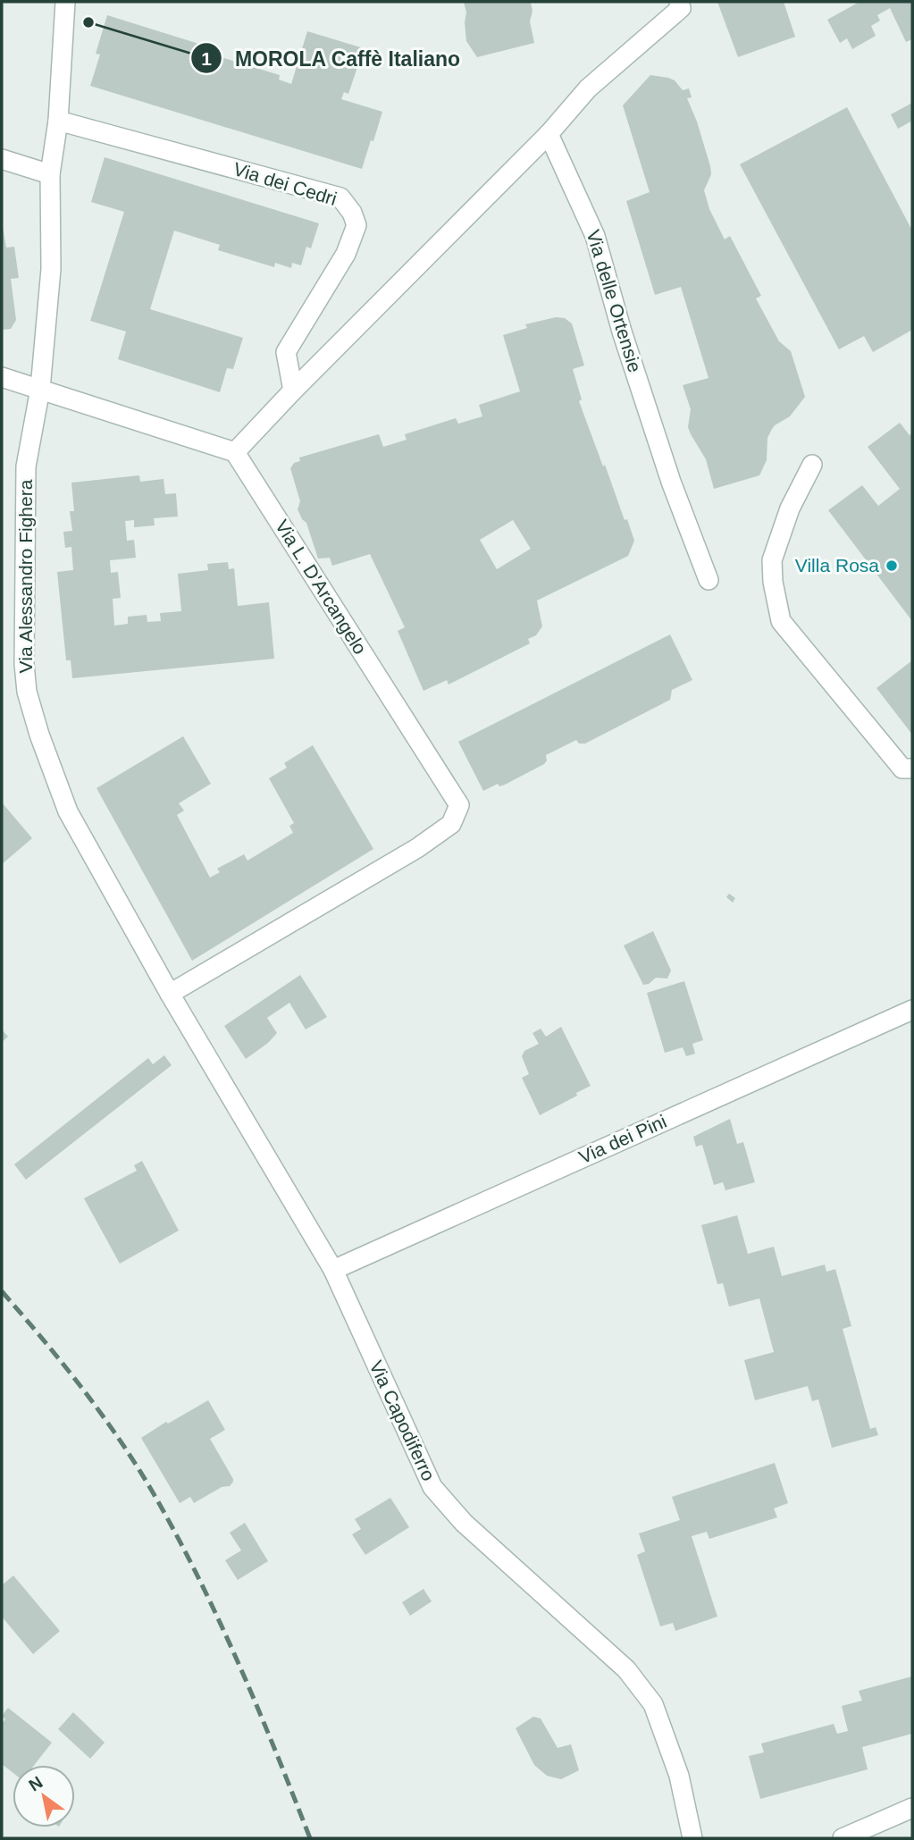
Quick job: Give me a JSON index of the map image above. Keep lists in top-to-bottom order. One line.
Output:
{"streets":{"street":["Via dei Cedri","Via delle Ortensie","Via Alessandro Fighera","Via L. D'Arcangelo","Via dei Pini","Via Capodiferro"]},"crossings":[["Via dei Cedri","Via Alessandro Fighera"],["Via Alessandro Fighera","Via L. D'Arcangelo"],["Via Alessandro Fighera","Via Capodiferro"],["Via L. D'Arcangelo","Via Capodiferro"],["Via dei Pini","Via Capodiferro"]],"places":["MOROLA Caffè Italiano","Villa Rosa"],"north":"top left"}
